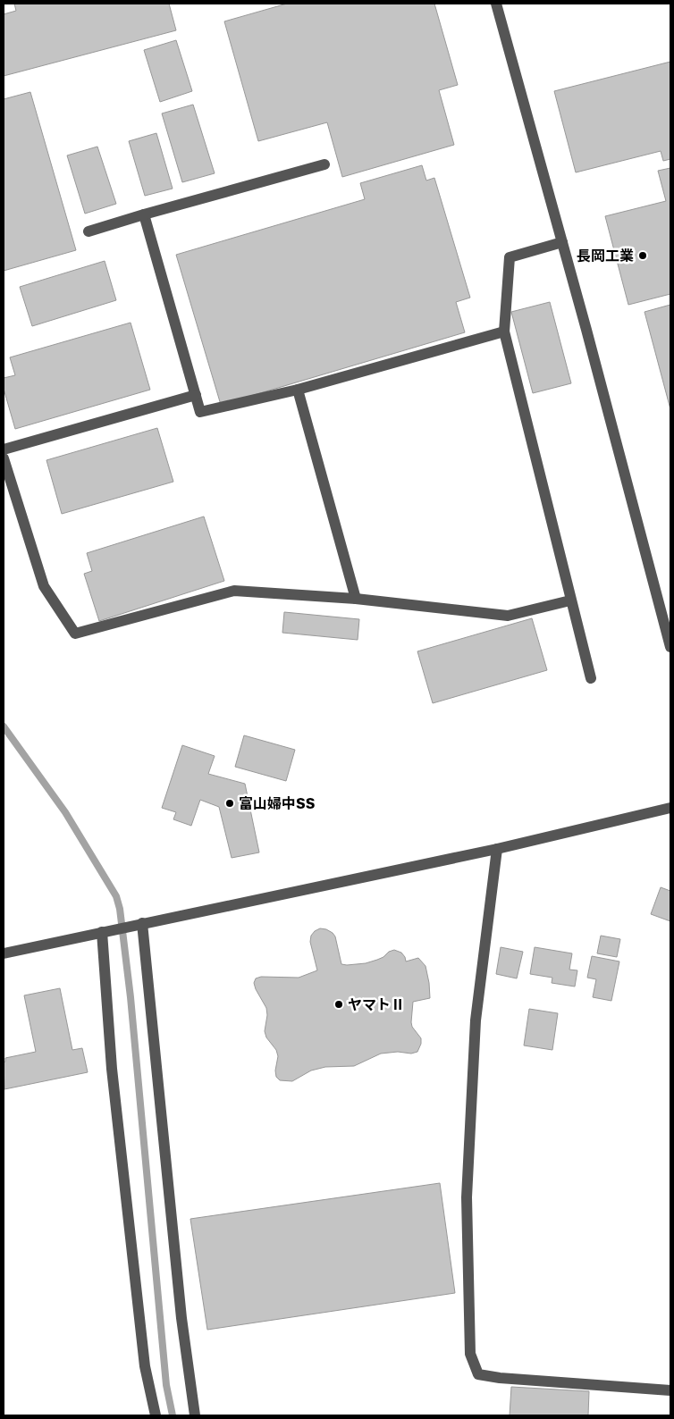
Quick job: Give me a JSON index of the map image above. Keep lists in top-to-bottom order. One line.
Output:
{"places":["長岡工業","富山婦中SS","ヤマトⅡ"]}
